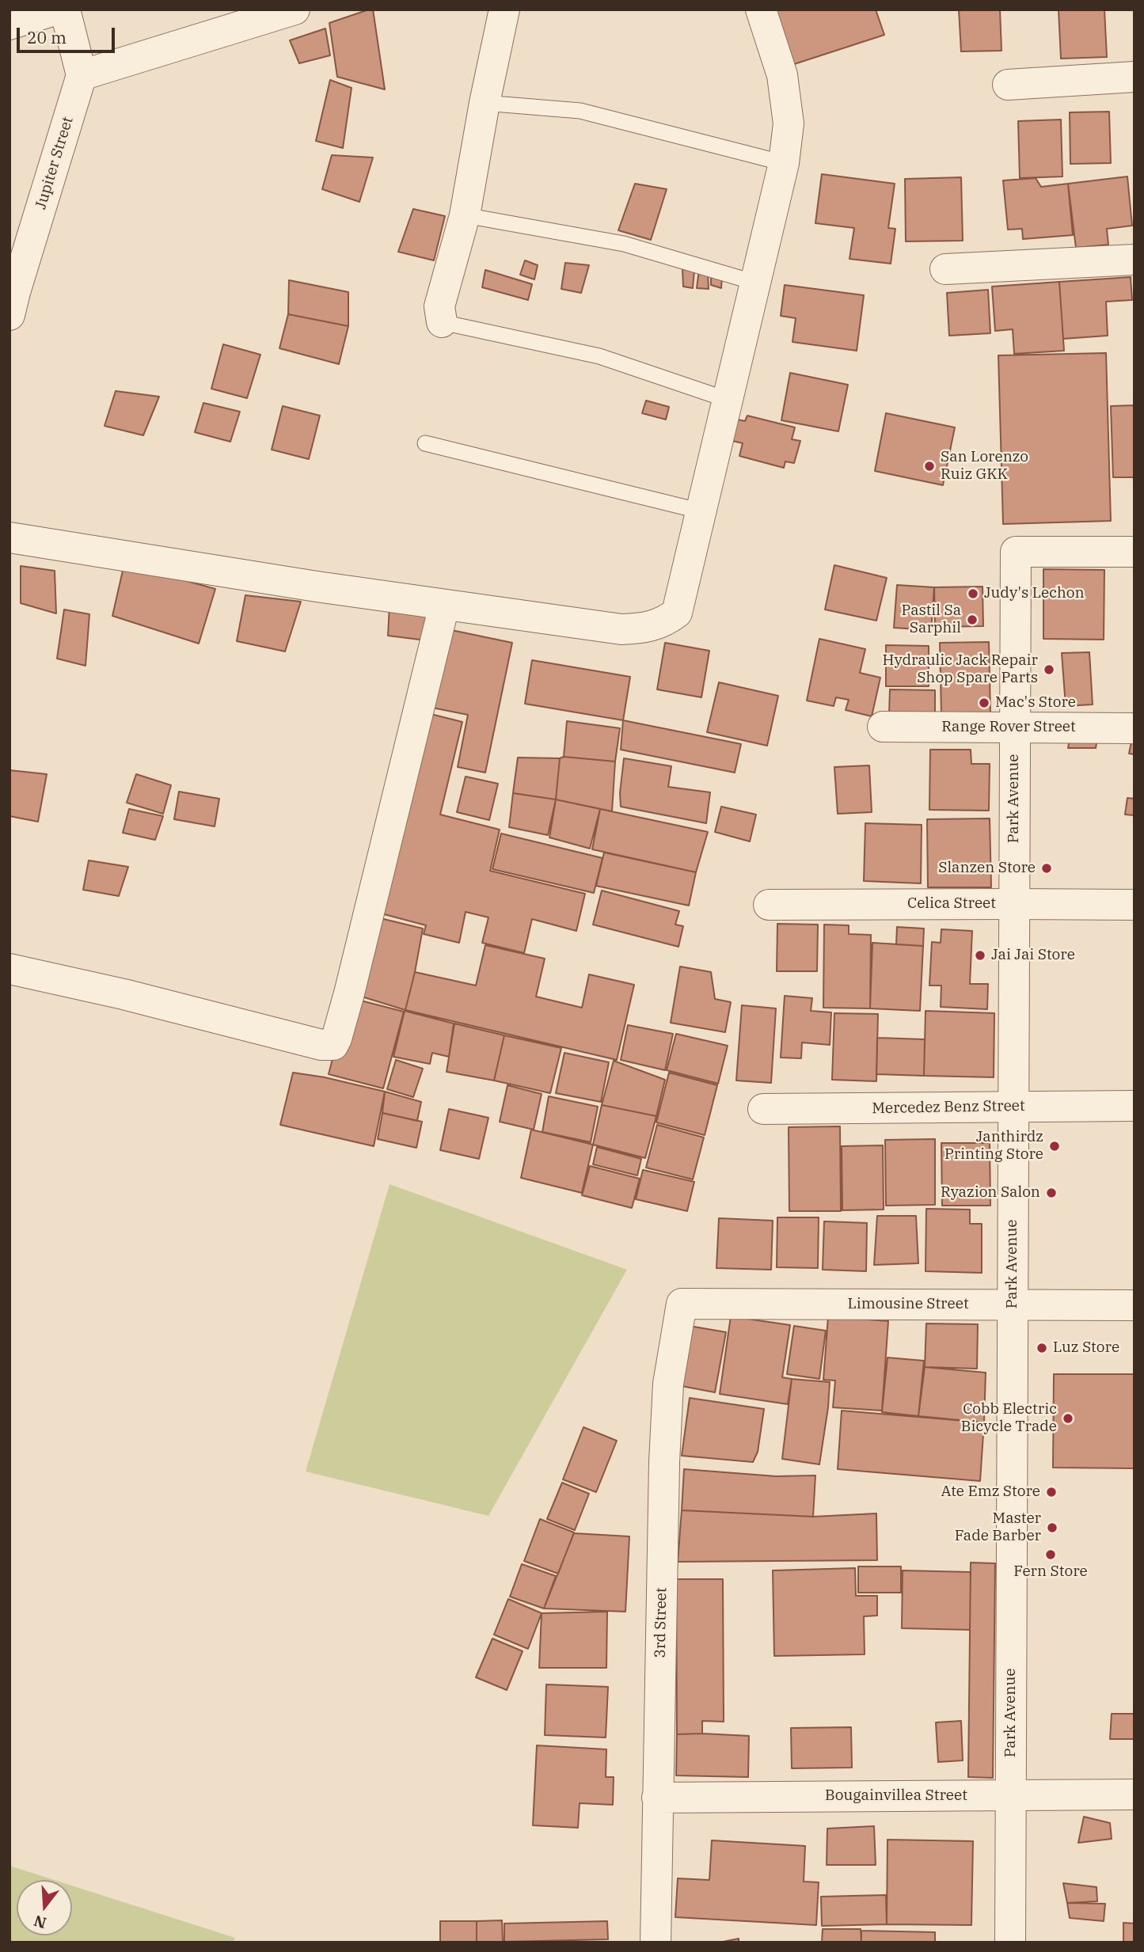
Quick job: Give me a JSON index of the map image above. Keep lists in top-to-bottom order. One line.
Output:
{"streets":{"street":["Jupiter Street","Range Rover Street","Park Avenue","Celica Street","Mercedez Benz Street","Limousine Street","3rd Street","Bougainvillea Street"]},"crossings":[["Range Rover Street","Park Avenue"],["Park Avenue","Celica Street"],["Park Avenue","Mercedez Benz Street"],["Park Avenue","Limousine Street"],["Park Avenue","Bougainvillea Street"],["Limousine Street","3rd Street"],["3rd Street","Bougainvillea Street"]],"places":["San Lorenzo Ruiz GKK","Judy's Lechon","Pastil Sa Sarphil","Hydraulic Jack Repair Shop Spare Parts","Mac's Store","Slanzen Store","Jai Jai Store","Janthirdz Printing Store","Ryazion Salon","Luz Store","Cobb Electric Bicycle Trade","Ate Emz Store","Master Fade Barber","Fern Store"],"scale_bar":"20 m","north":"bottom"}
